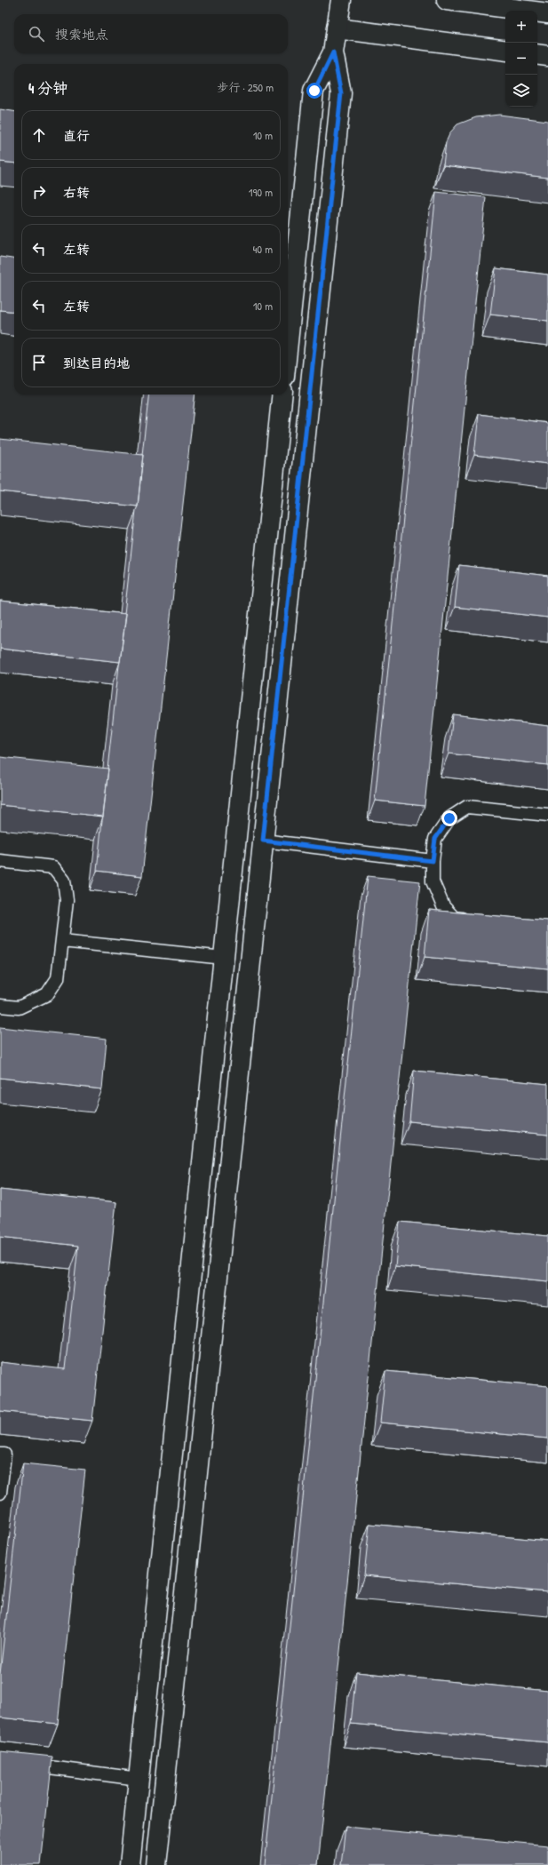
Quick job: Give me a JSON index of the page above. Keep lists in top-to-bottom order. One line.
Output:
{"page":{"map_buttons":["+","−"],"search":"搜索地点","heading":["4 分钟","步行 · 250 m"],"list":[["直行","10 m"],["右转","190 m"],["左转","40 m"],["左转","10 m"],"到达目的地"]}}
